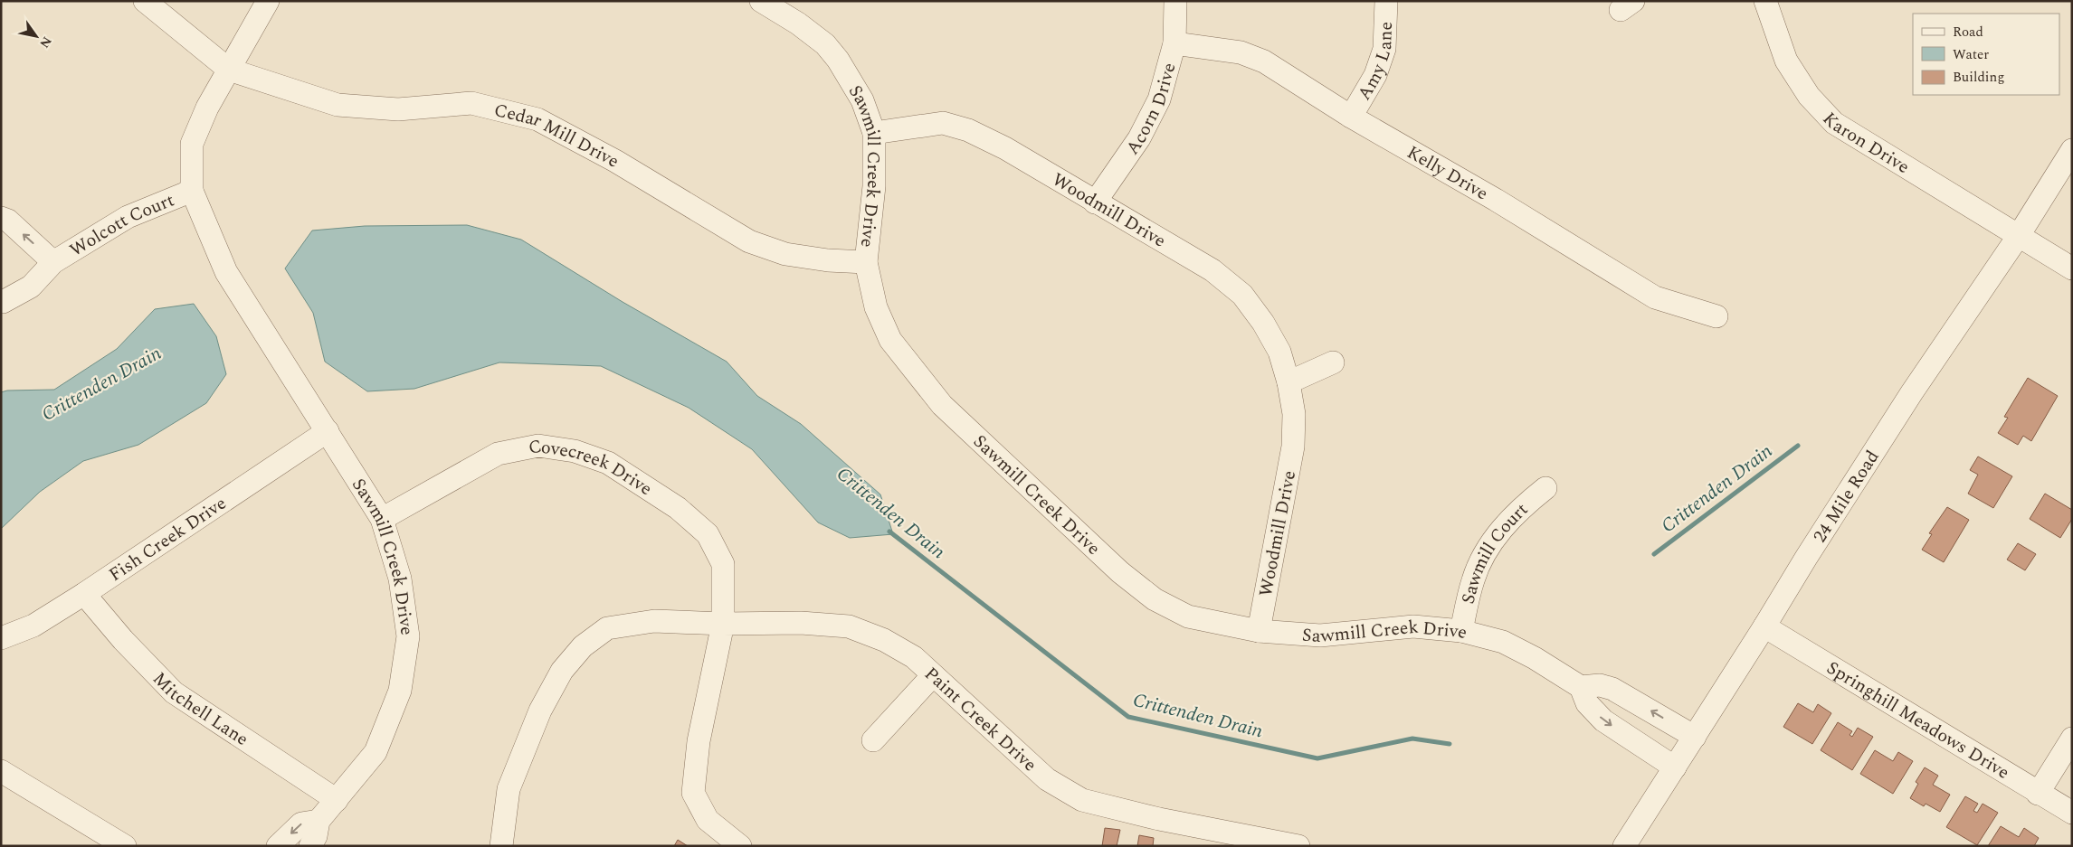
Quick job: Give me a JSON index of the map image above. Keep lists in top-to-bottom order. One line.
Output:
{"streets":{"street":["Amy Lane","Acorn Drive","Cedar Mill Drive","Karon Drive","Sawmill Creek Drive","Kelly Drive","Woodmill Drive","Wolcott Court","Covecreek Drive","24 Mile Road","Fish Creek Drive","Sawmill Court","Mitchell Lane","Paint Creek Drive","Springhill Meadows Drive"]},"crossings":[["Amy Lane","Kelly Drive"],["Acorn Drive","Kelly Drive"],["Acorn Drive","Woodmill Drive"],["Cedar Mill Drive","Sawmill Creek Drive"],["Karon Drive","24 Mile Road"],["Sawmill Creek Drive","Woodmill Drive"],["Sawmill Creek Drive","Wolcott Court"],["Sawmill Creek Drive","Covecreek Drive"],["Sawmill Creek Drive","Fish Creek Drive"],["Sawmill Creek Drive","Sawmill Court"],["Sawmill Creek Drive","Mitchell Lane"],["Covecreek Drive","Paint Creek Drive"],["24 Mile Road","Springhill Meadows Drive"],["Fish Creek Drive","Mitchell Lane"]],"water":["Crittenden Drain"],"legend":["Road","Water","Building"],"north":"bottom right"}
